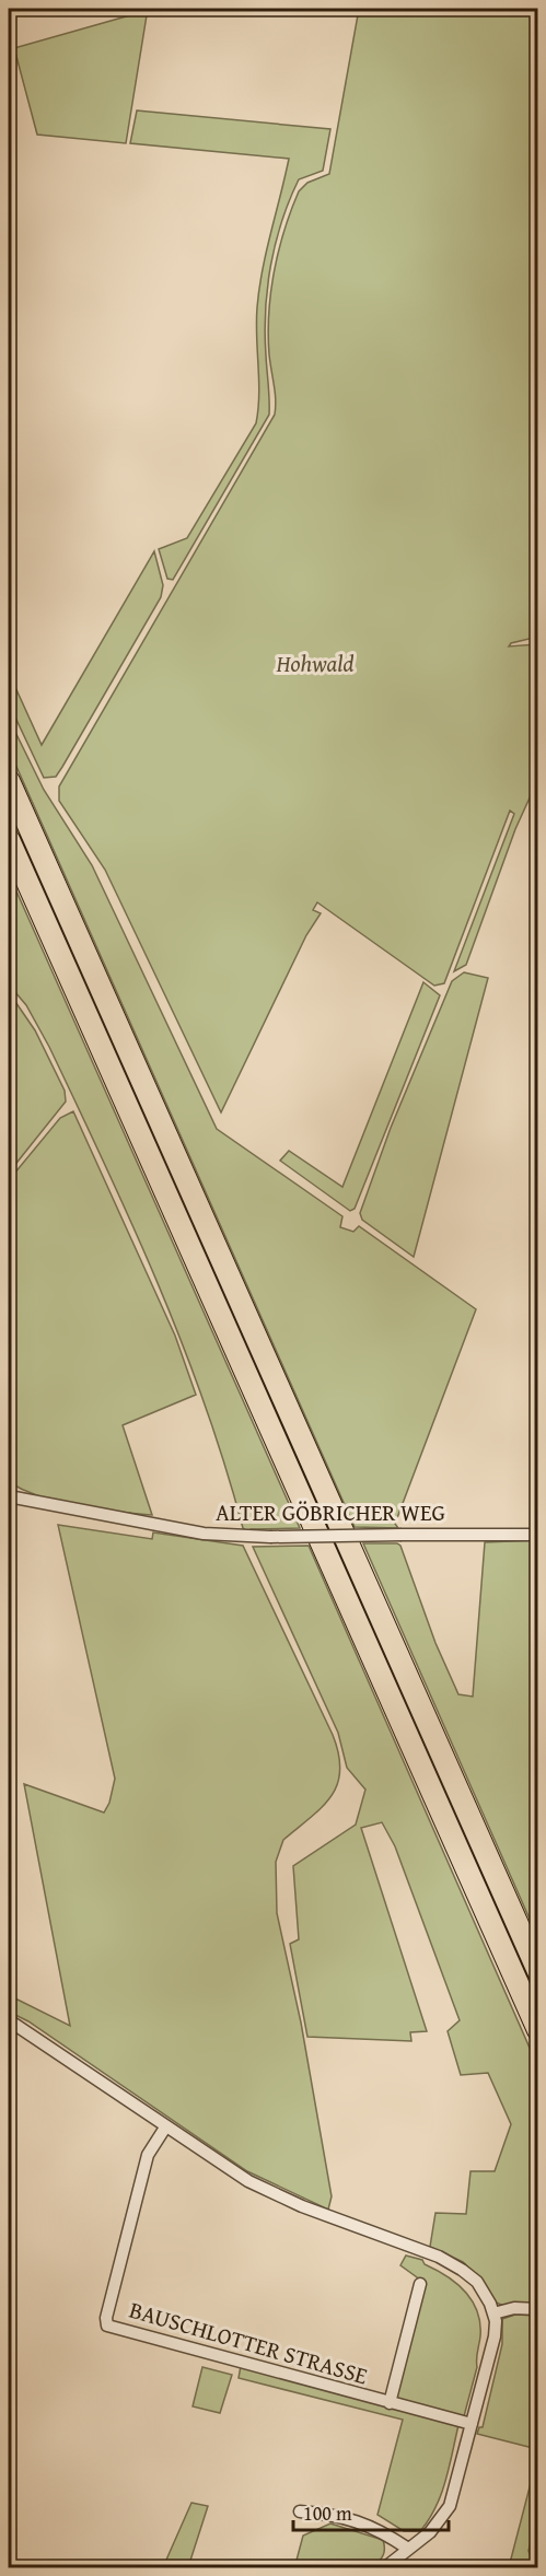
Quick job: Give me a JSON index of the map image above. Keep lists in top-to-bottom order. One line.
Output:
{"streets":{"street":["ALTER GÖBRICHER WEG","BAUSCHLOTTER STRASSE"]},"parks":["Hohwald"],"scale_bar":"100 m"}
